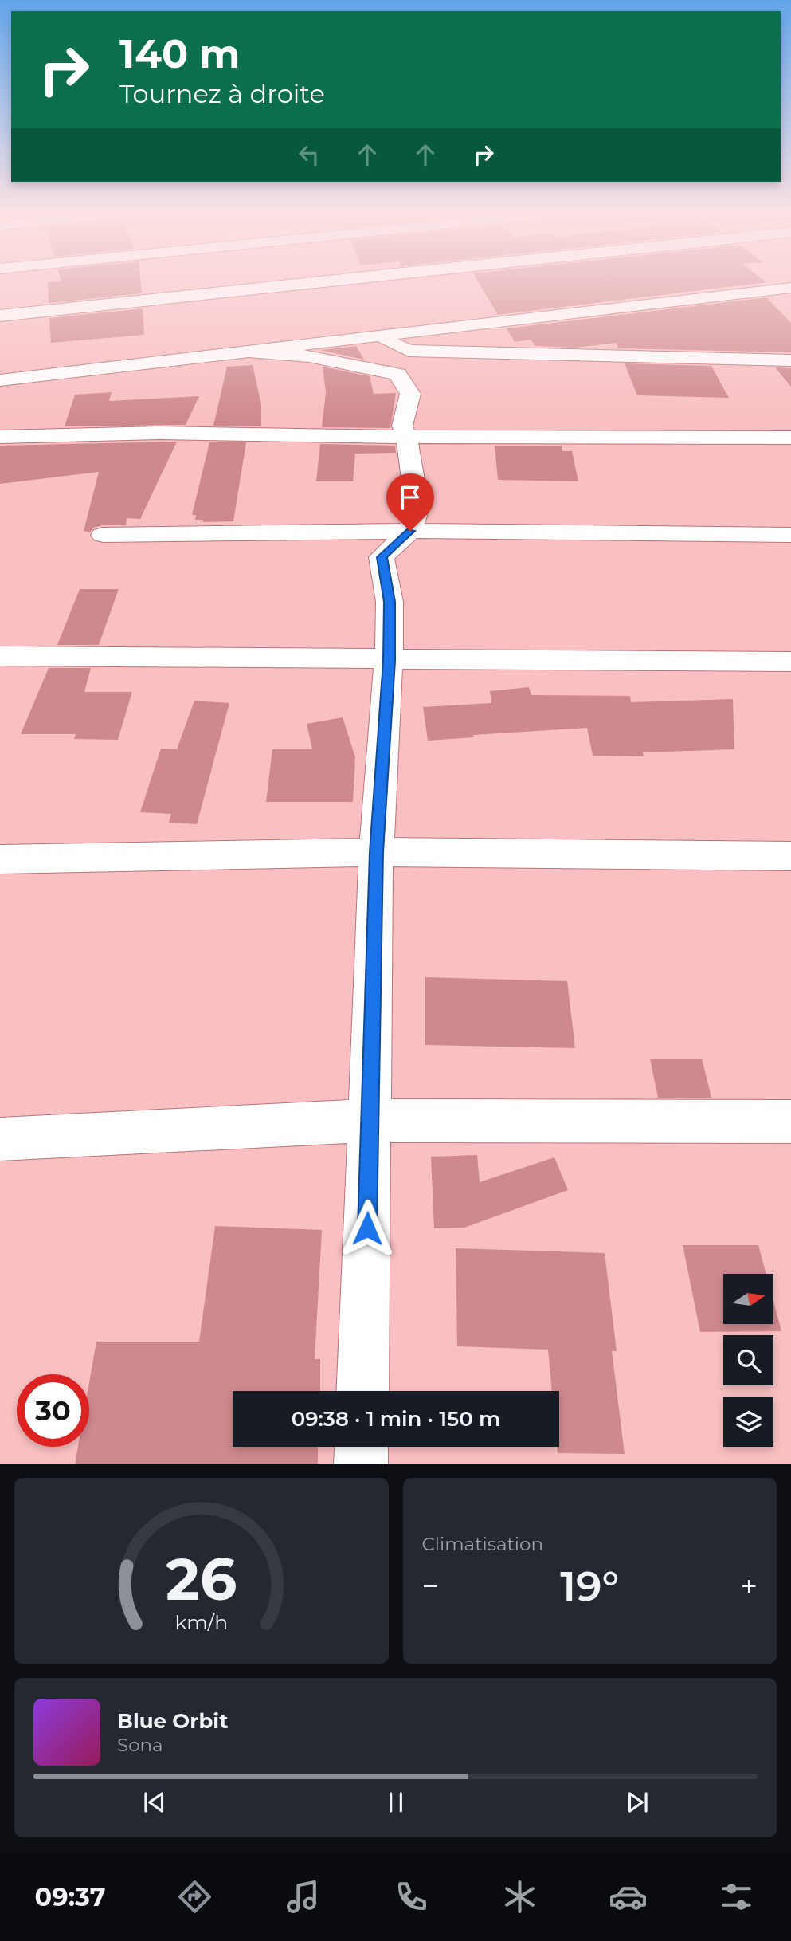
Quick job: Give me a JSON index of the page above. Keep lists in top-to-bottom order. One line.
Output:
{"north":"right","page":{"turn":["140 m","Tournez à droite"],"limit":"30","trip":"09:38 · 1 min · 150 m","tile":"Climatisation","heat":["−","19°","+"],"song":["Blue Orbit","Sona"],"tabs":"09:37","gauge":["26","km/h"]}}
